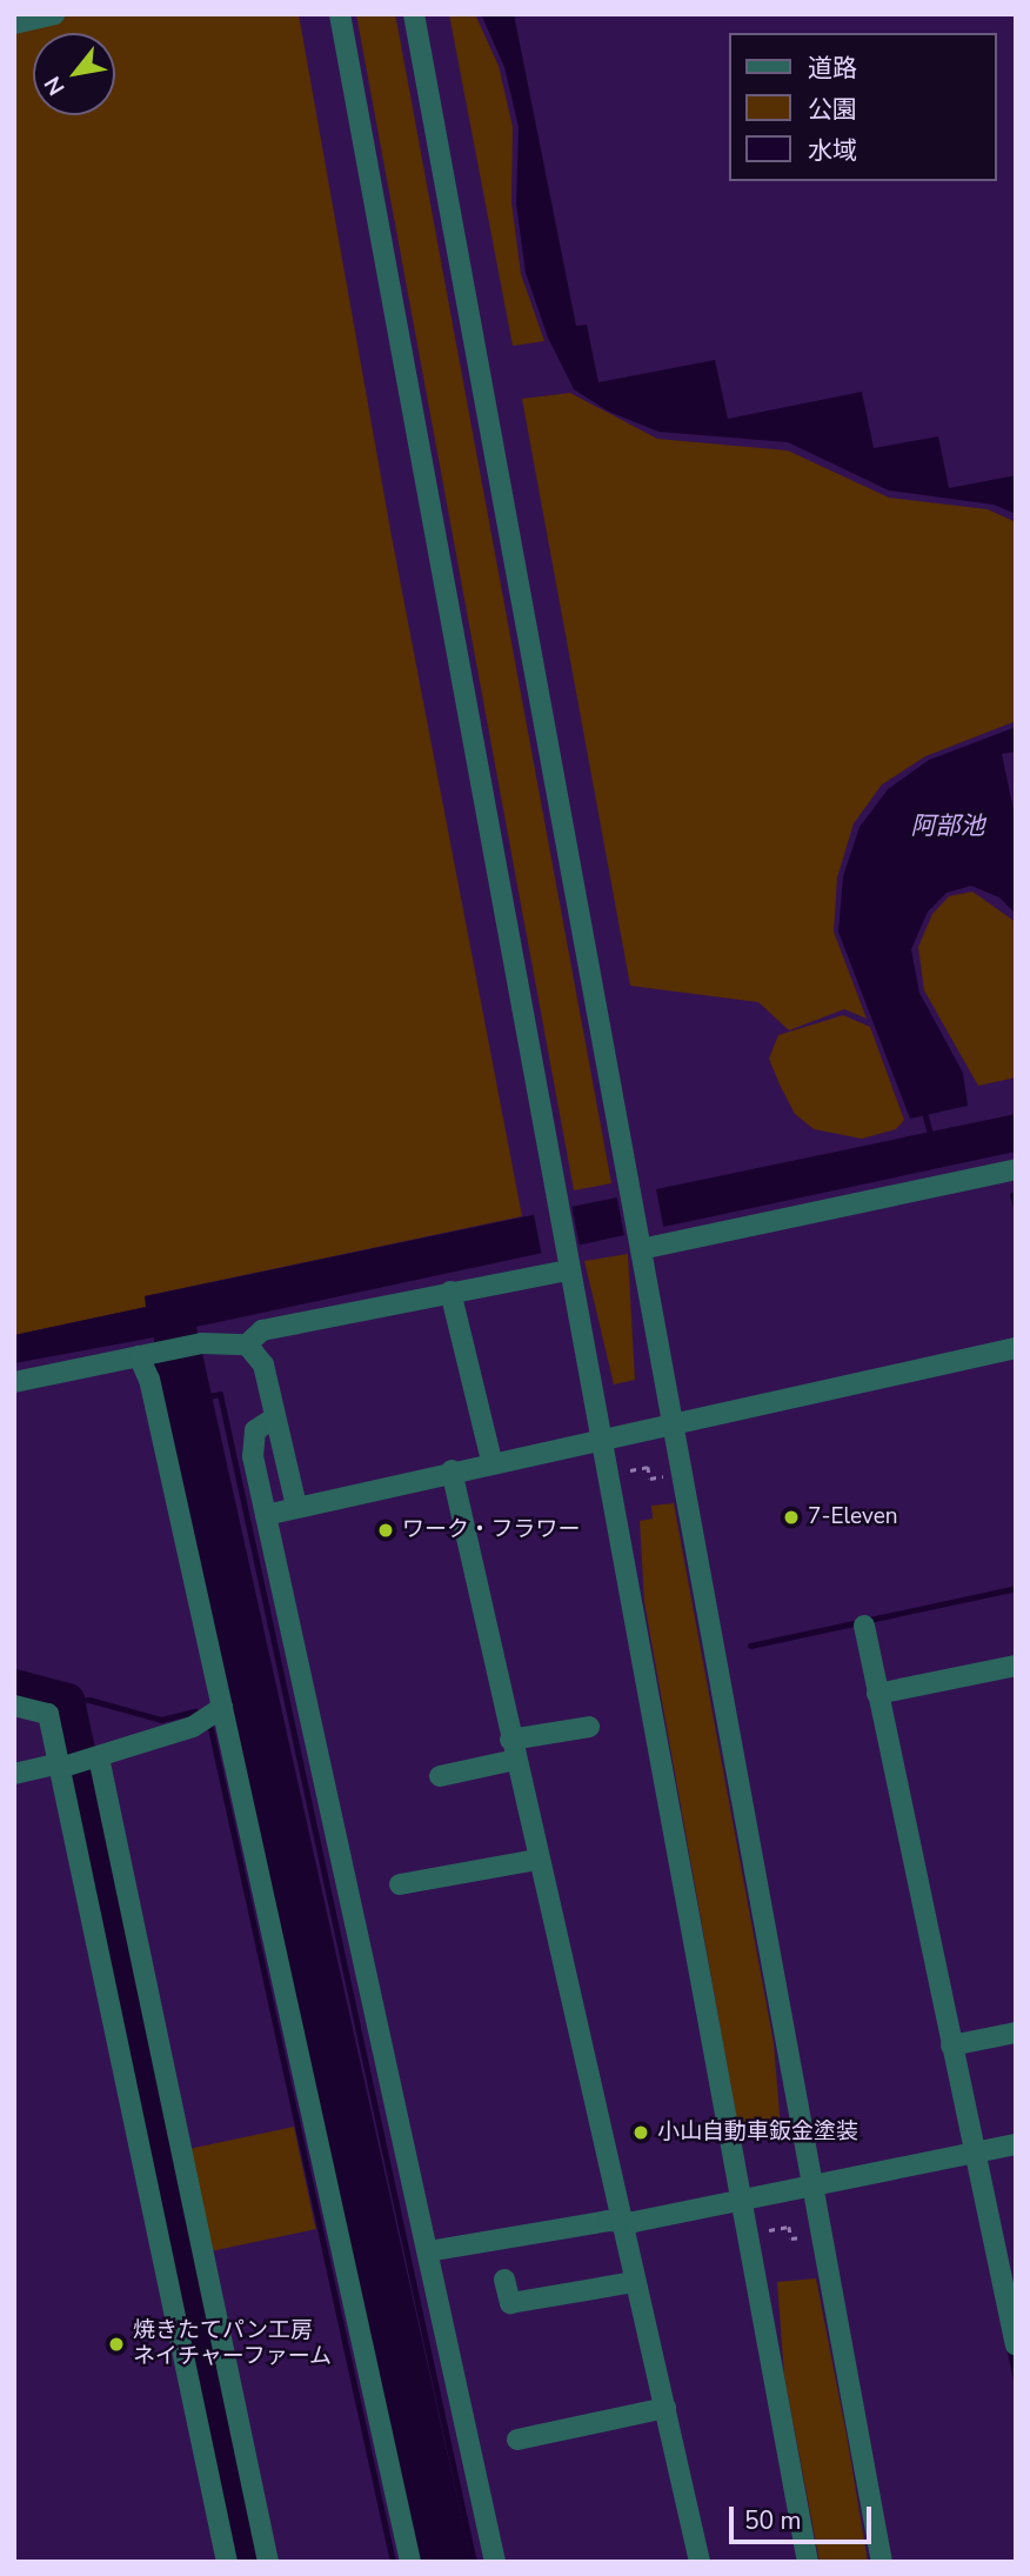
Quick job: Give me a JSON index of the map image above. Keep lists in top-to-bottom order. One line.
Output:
{"water":["阿部池"],"places":["7-Eleven","ワーク・フラワー","小山自動車鈑金塗装","焼きたてパン工房 ネイチャーファーム"],"legend":["道路","公園","水域"],"scale_bar":"50 m","north":"bottom left"}
